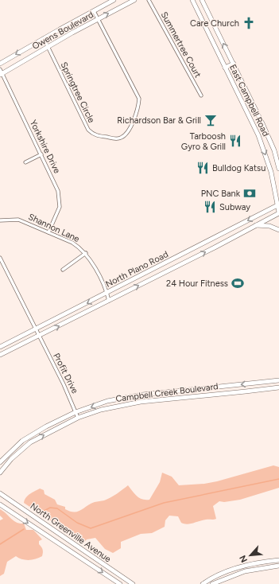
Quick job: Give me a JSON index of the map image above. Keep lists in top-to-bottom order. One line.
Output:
{"streets":{"main road":["Owens Boulevard","East Campbell Road","North Plano Road","Campbell Creek Boulevard","North Greenville Avenue"],"street":["Summertree Court","Springtree Circle","Yorkshire Drive","Shannon Lane","Profit Drive"]},"crossings":[["Owens Boulevard","Springtree Circle"],["Owens Boulevard","Yorkshire Drive"],["East Campbell Road","North Plano Road"],["Yorkshire Drive","Shannon Lane"],["Shannon Lane","North Plano Road"],["North Plano Road","Profit Drive"],["Profit Drive","Campbell Creek Boulevard"]],"places":{"church":["Care Church"],"bar":["Richardson Bar & Grill"],"restaurant":["Tarboosh Gyro & Grill","Bulldog Katsu","Subway"],"bank":["PNC Bank"],"sports":["24 Hour Fitness"]},"north":"bottom left"}
